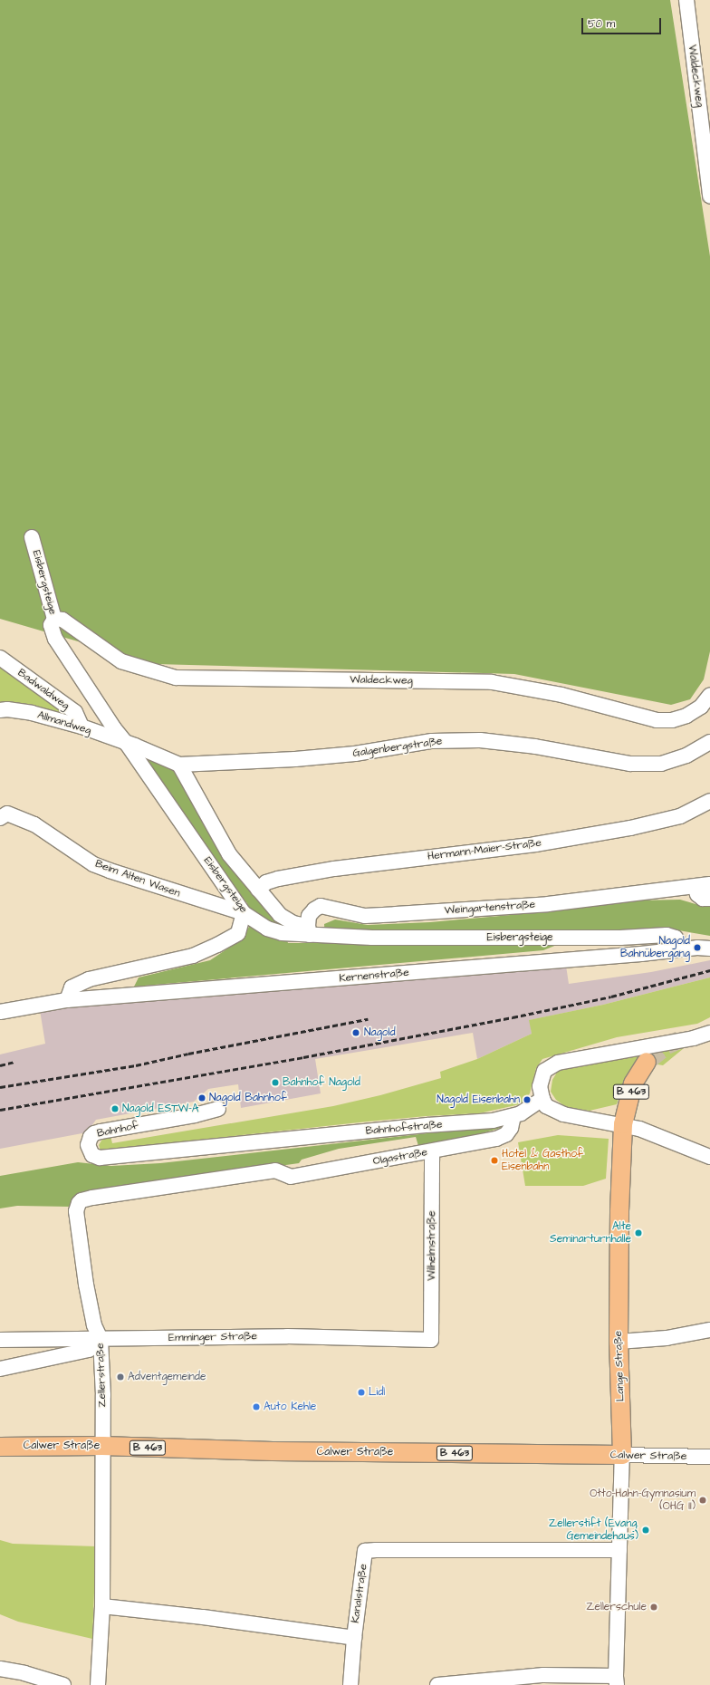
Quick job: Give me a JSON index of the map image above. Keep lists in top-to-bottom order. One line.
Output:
{"streets":{"main road":["B 463","Lange Straße","Calwer Straße"],"street":["Waldeckweg","Eisbergsteige","Badwaldweg","Allmandweg","Galgenbergstraße","Hermann-Maier-Straße","Beim Alten Wasen","Weingartenstraße","Kernenstraße","Bahnhofstraße","Bahnhof","Olgastraße","Wilhelmstraße","Emminger Straße","Zellerstraße","Kanalstraße"]},"crossings":[["Waldeckweg","Eisbergsteige"],["Eisbergsteige","Allmandweg"],["Eisbergsteige","Galgenbergstraße"],["Eisbergsteige","Hermann-Maier-Straße"],["Eisbergsteige","Beim Alten Wasen"],["Eisbergsteige","Weingartenstraße"],["Eisbergsteige","Kernenstraße"],["Badwaldweg","Allmandweg"],["Allmandweg","Galgenbergstraße"],["Bahnhofstraße","Bahnhof"],["Bahnhofstraße","Olgastraße"],["Olgastraße","Wilhelmstraße"],["Olgastraße","Zellerstraße"],["Wilhelmstraße","Emminger Straße"],["Emminger Straße","Zellerstraße"],["Lange Straße","Calwer Straße"],["Lange Straße","Kanalstraße"],["Zellerstraße","Calwer Straße"],["Zellerstraße","Kanalstraße"]],"places":["Nagold Bahnübergang","Nagold","Bahnhof Nagold","Nagold Bahnhof","Nagold Eisenbahn","Nagold ESTW-A","Hotel & Gasthof Eisenbahn","Alte Seminarturnhalle","Adventgemeinde","Lidl","Auto Kehle","Otto-Hahn-Gymnasium (OHG II)","Zellerstift (Evang. Gemeindehaus)","Zellerschule"],"scale_bar":"50 m"}
